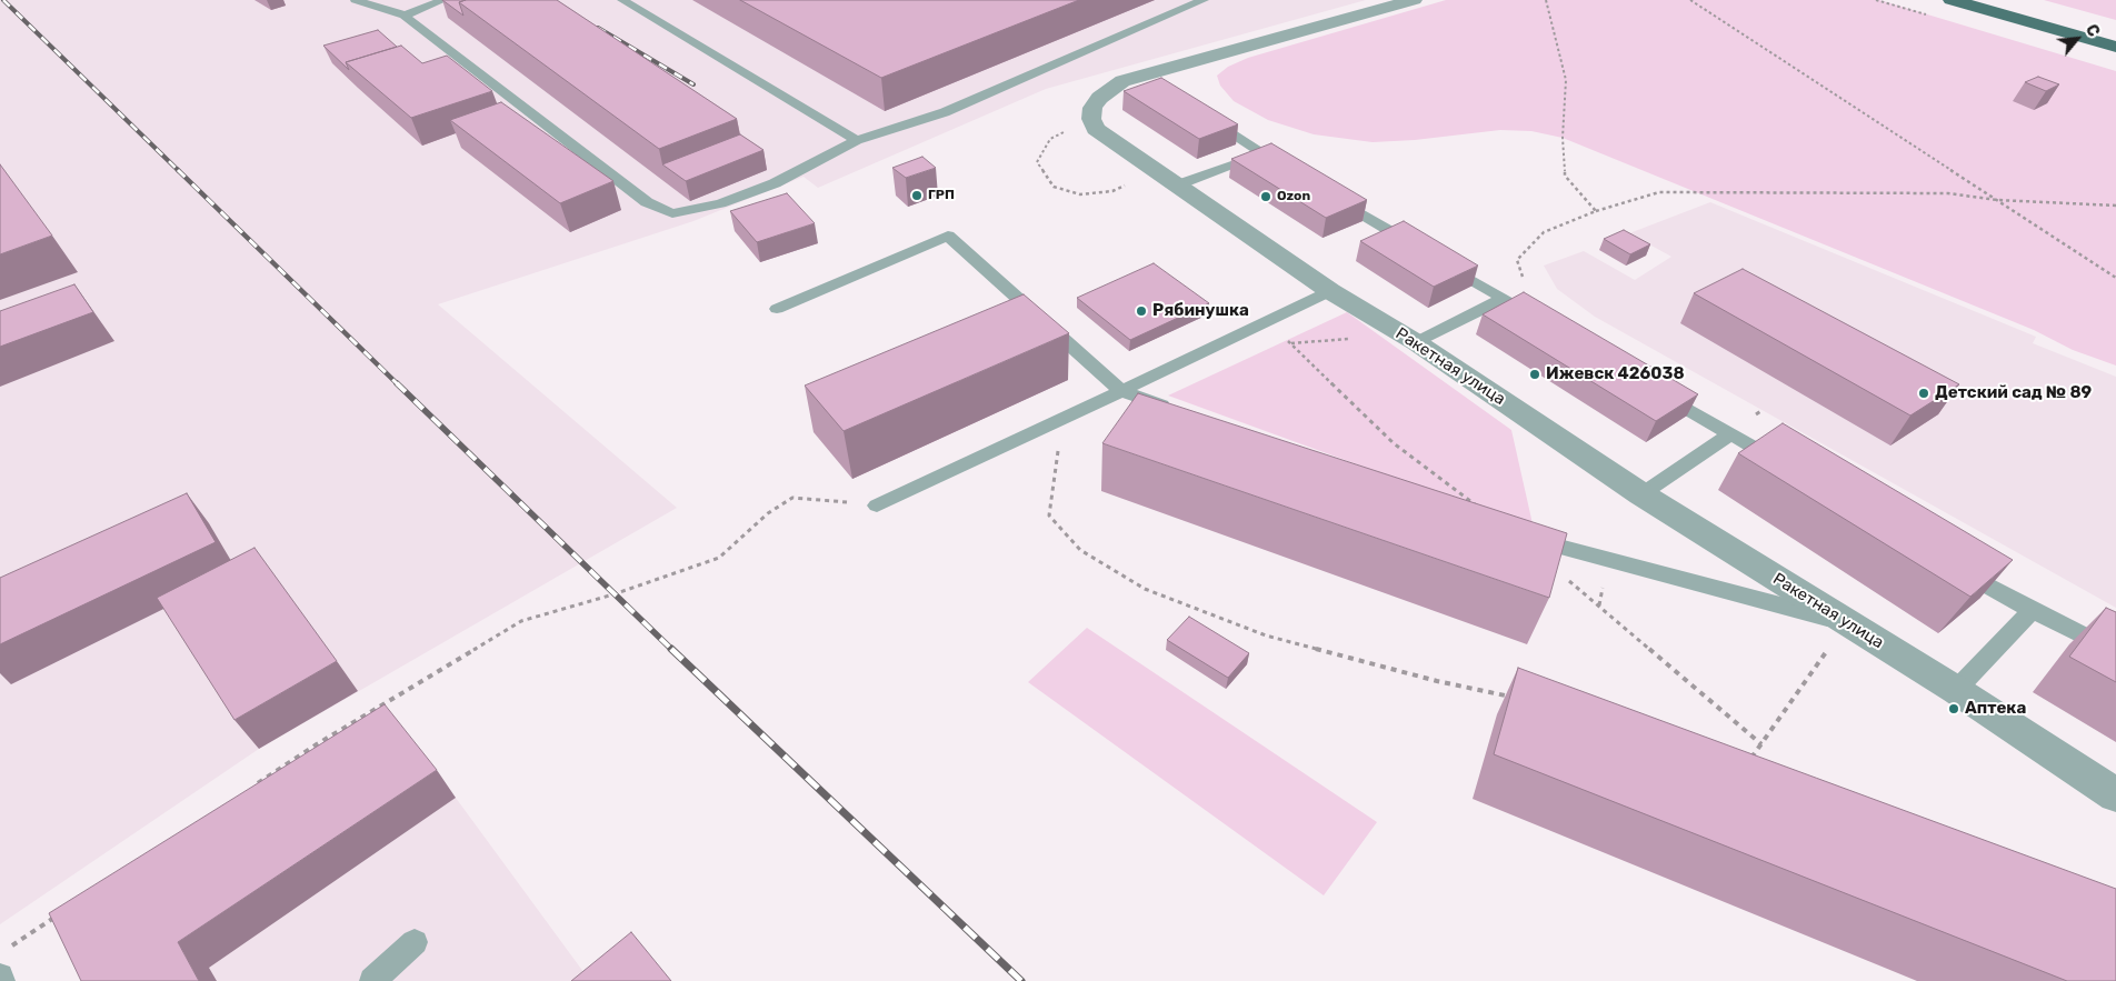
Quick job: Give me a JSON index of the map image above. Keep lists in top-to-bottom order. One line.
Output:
{"streets":{"street":["Ракетная улица"]},"places":["ГРП","Ozon","Рябинушка","Ижевск 426038","Детский сад № 89","Аптека"],"north":"top right"}
